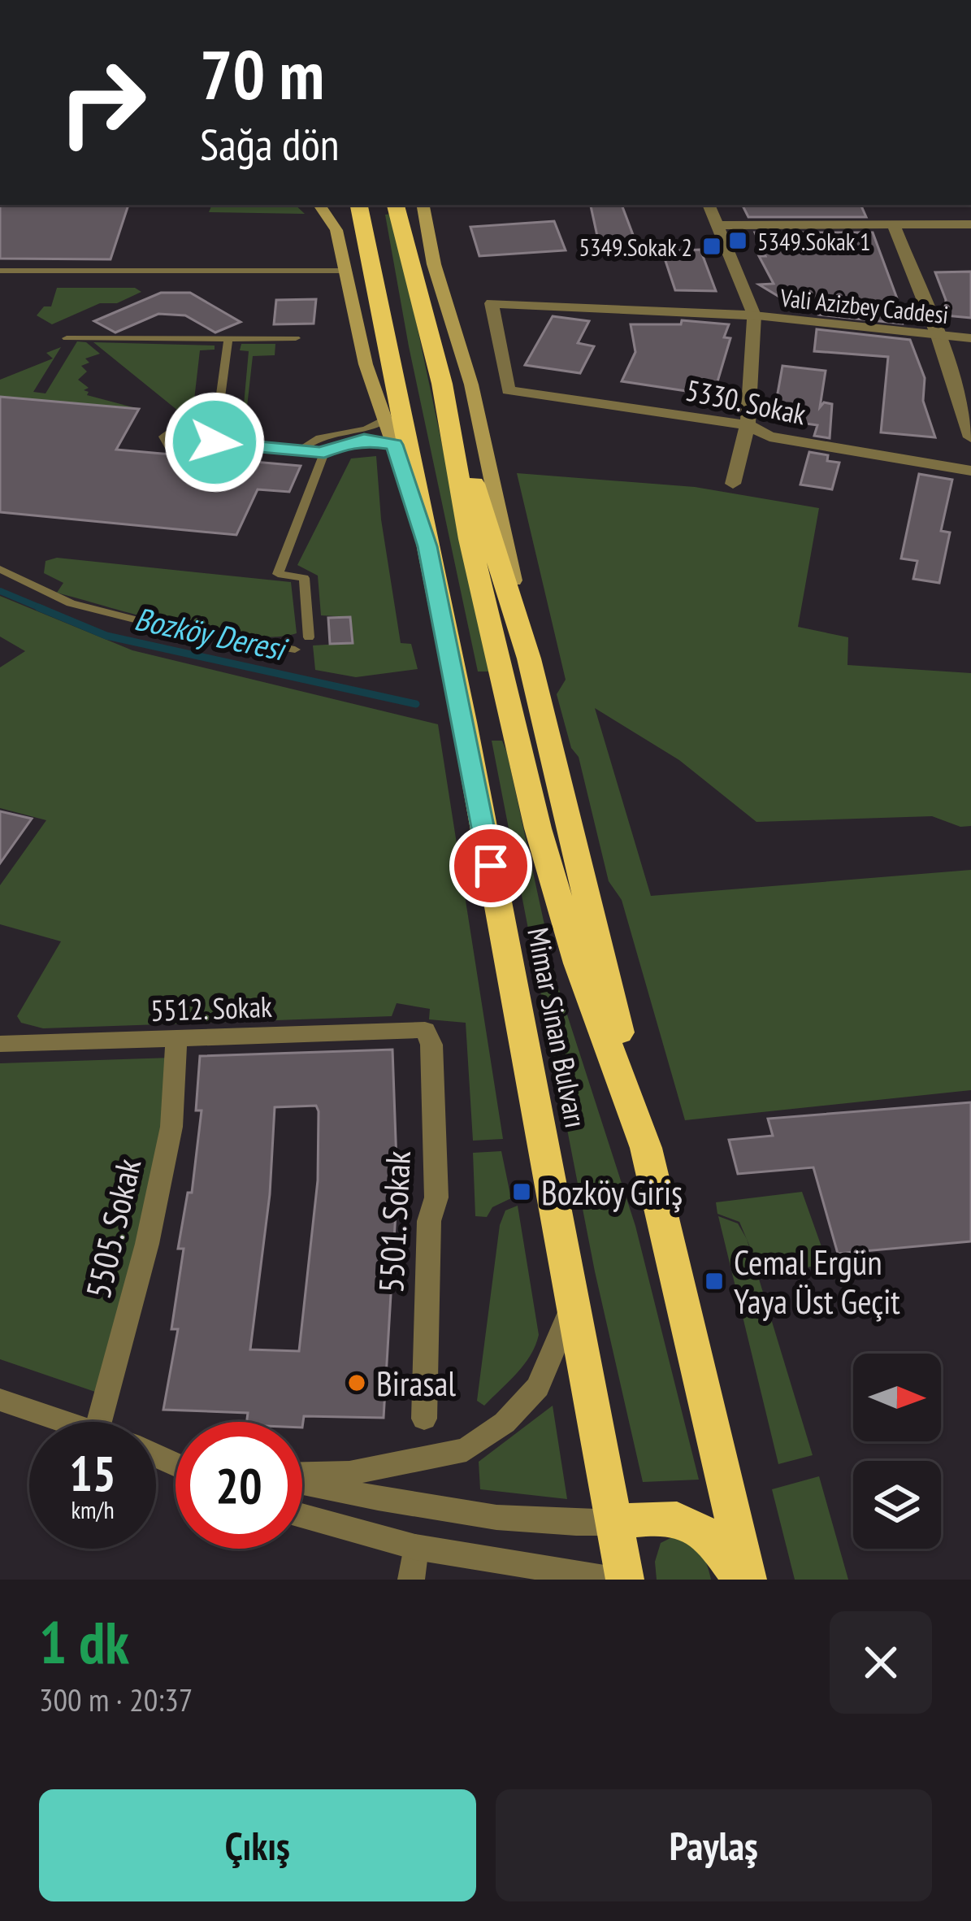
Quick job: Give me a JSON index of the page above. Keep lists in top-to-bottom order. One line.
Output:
{"streets":{"highway":["Mimar Sinan Bulvarı"],"street":["Vali Azizbey Caddesi","5330. Sokak","5512. Sokak","5501. Sokak","5505. Sokak"]},"crossings":[["Vali Azizbey Caddesi","5330. Sokak"],["5512. Sokak","5501. Sokak"],["5512. Sokak","5505. Sokak"]],"water":["Bozköy Deresi"],"places":{"transit":["5349.Sokak 1","5349.Sokak 2","Bozköy Giriş","Cemal Ergün Yaya Üst Geçit"],"other":["Birasal"]},"north":"right","page":{"turn":["70 m","Sağa dön"],"speed":"15 km/h","limit":"20","heading":["1 dk","300 m · 20:37"],"buttons":["Çıkış","Paylaş"]}}
